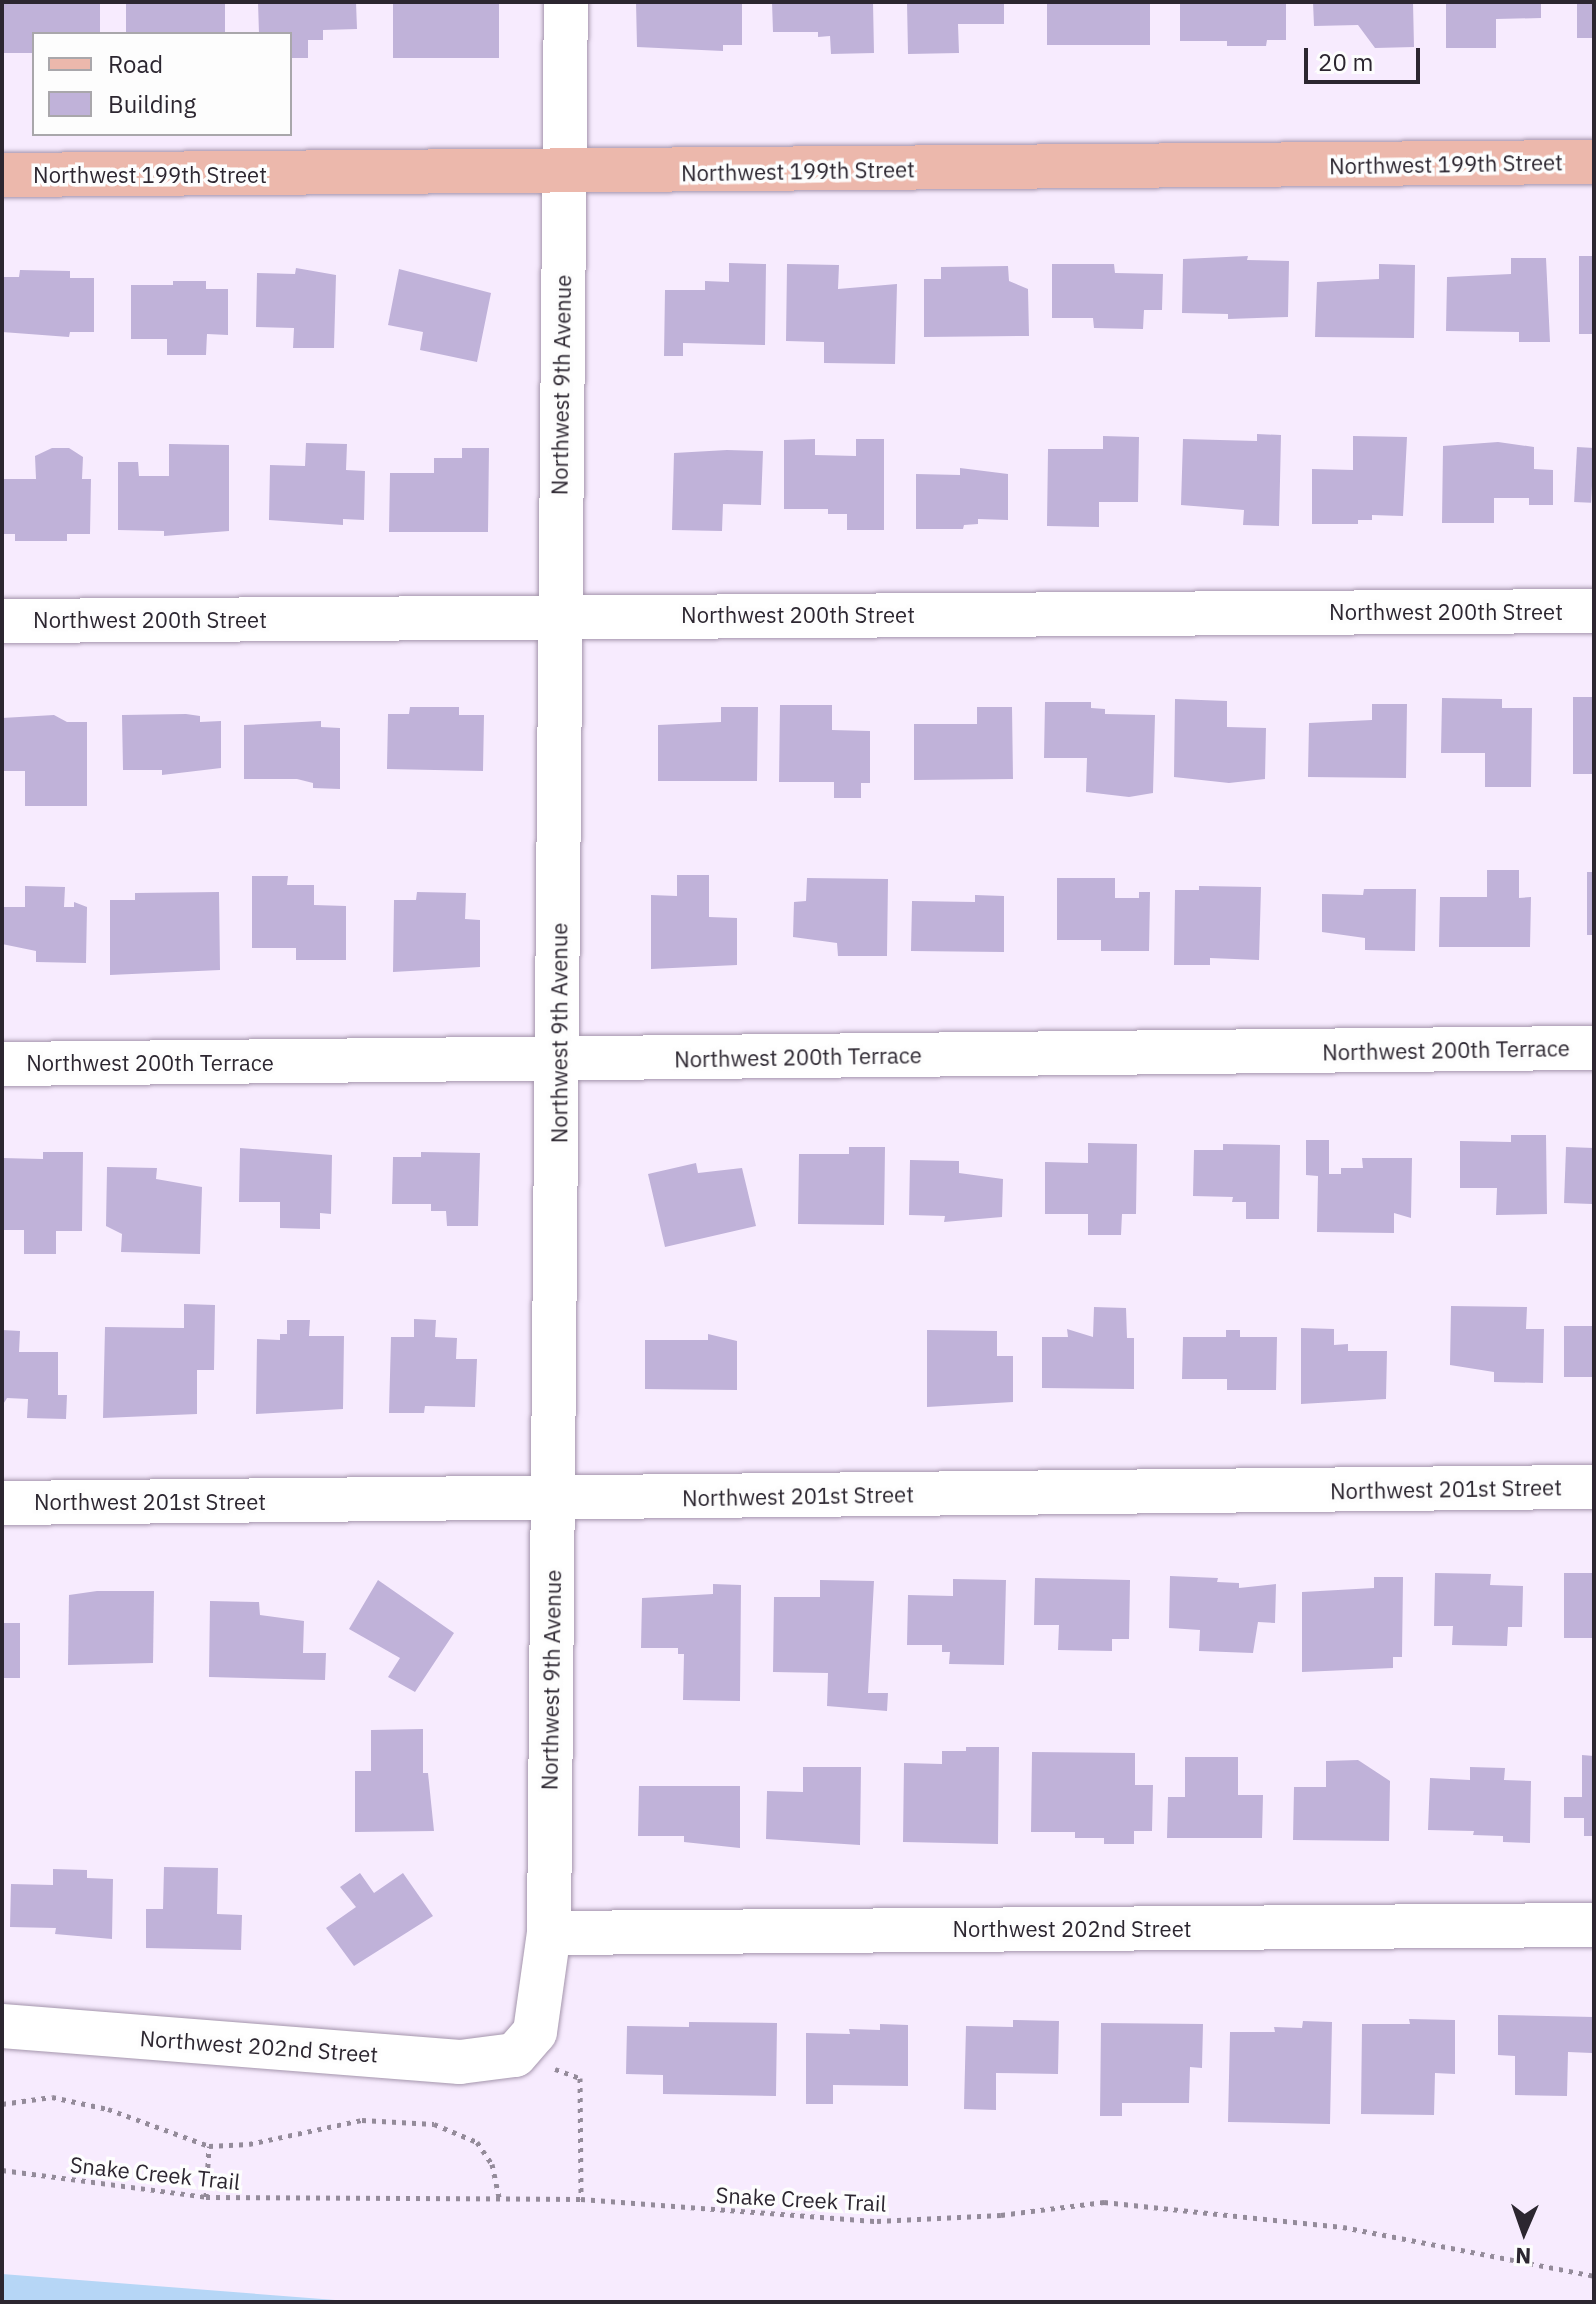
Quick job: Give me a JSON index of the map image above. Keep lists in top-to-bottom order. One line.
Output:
{"streets":{"main road":["Northwest 199th Street"],"street":["Northwest 9th Avenue","Northwest 200th Street","Northwest 200th Terrace","Northwest 201st Street","Northwest 202nd Street"],"path":["Snake Creek Trail"]},"crossings":[["Northwest 199th Street","Northwest 9th Avenue"],["Northwest 9th Avenue","Northwest 200th Street"],["Northwest 9th Avenue","Northwest 200th Terrace"],["Northwest 9th Avenue","Northwest 201st Street"],["Northwest 9th Avenue","Northwest 202nd Street"]],"legend":["Road","Building"],"scale_bar":"20 m","north":"bottom"}
